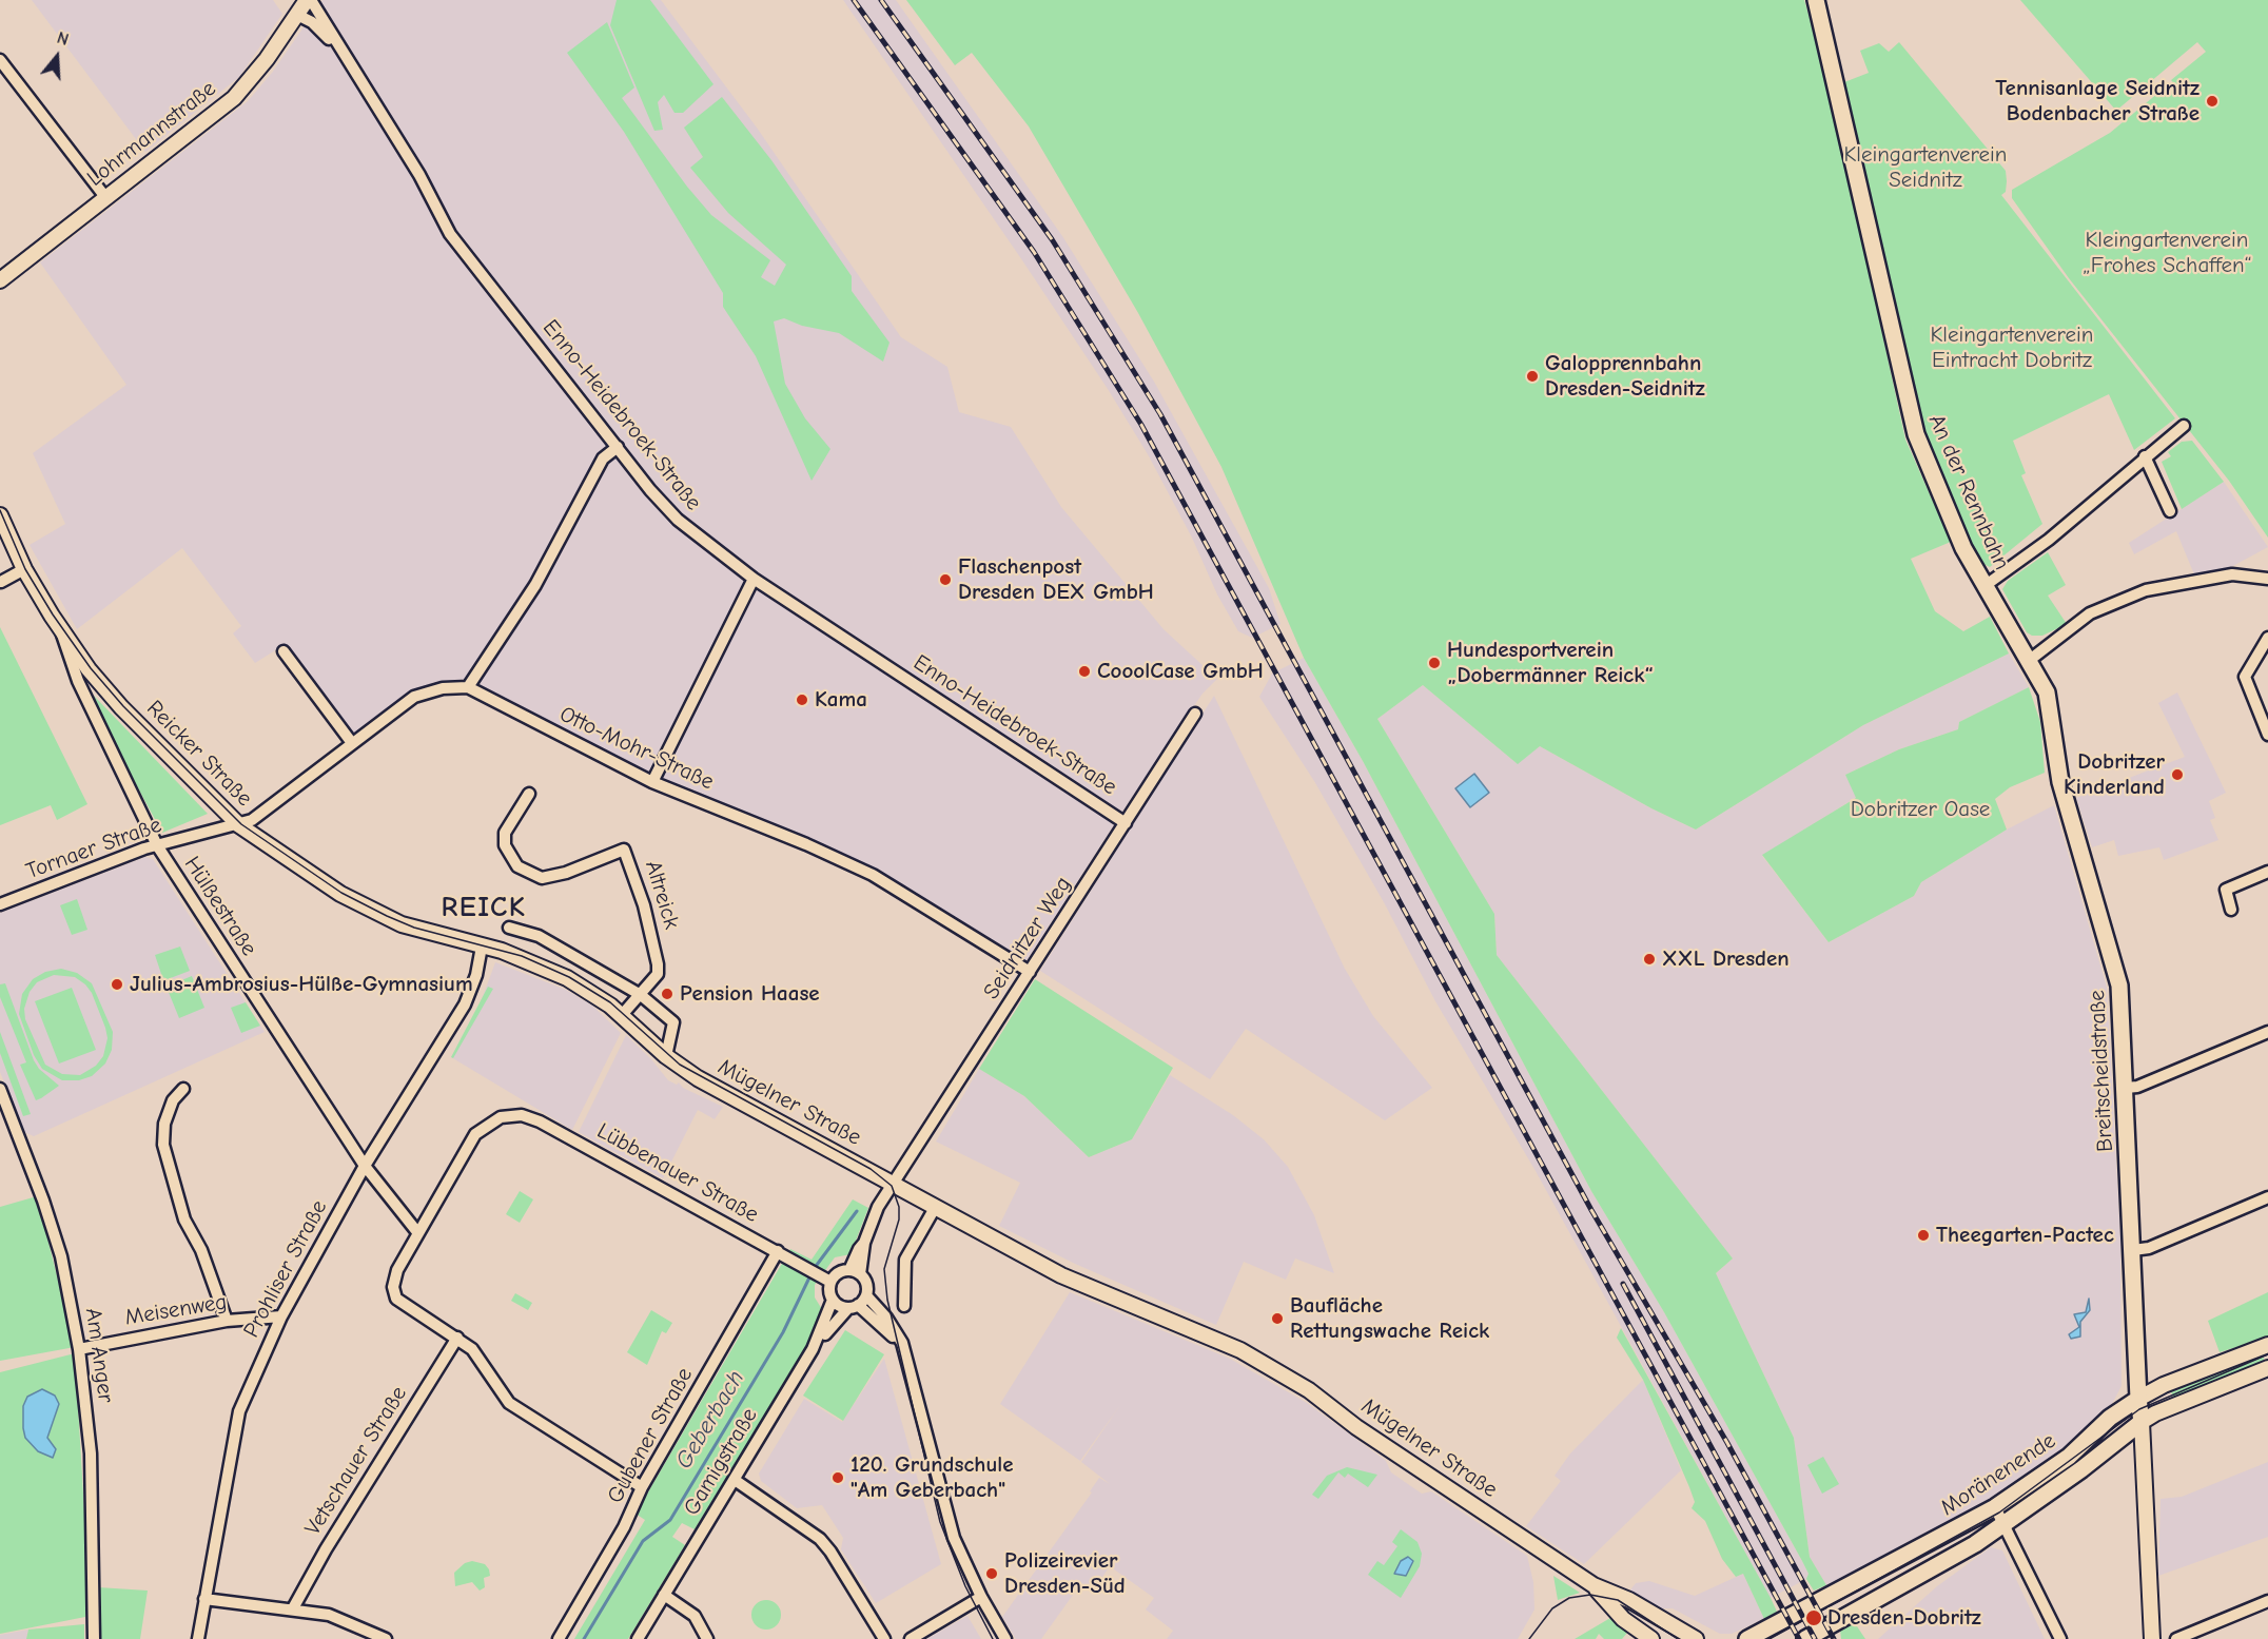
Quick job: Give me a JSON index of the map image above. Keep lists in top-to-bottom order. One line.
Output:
{"streets":{"main road":["An der Rennbahn","Breitscheidstraße","Moränenende"],"street":["Lohrmannstraße","Enno-Heidebroek-Straße","Otto-Mohr-Straße","Reicker Straße","Tornaer Straße","Altreick","Hülßestraße","Seidnitzer Weg","Mügelner Straße","Lübbenauer Straße","Prohliser Straße","Meisenweg","Am Anger","Gubener Straße","Vetschauer Straße","Gamigstraße"]},"crossings":[["Lohrmannstraße","Enno-Heidebroek-Straße"],["Enno-Heidebroek-Straße","Seidnitzer Weg"],["An der Rennbahn","Breitscheidstraße"],["Otto-Mohr-Straße","Seidnitzer Weg"],["Reicker Straße","Tornaer Straße"],["Reicker Straße","Hülßestraße"],["Reicker Straße","Prohliser Straße"],["Tornaer Straße","Hülßestraße"],["Hülßestraße","Lübbenauer Straße"],["Hülßestraße","Prohliser Straße"],["Seidnitzer Weg","Mügelner Straße"],["Breitscheidstraße","Moränenende"],["Lübbenauer Straße","Gubener Straße"],["Lübbenauer Straße","Gamigstraße"],["Prohliser Straße","Meisenweg"],["Meisenweg","Am Anger"]],"districts":["REICK"],"water":["Geberbach"],"parks":["Kleingartenverein Seidnitz","Kleingartenverein „Frohes Schaffen“","Kleingartenverein Eintracht Dobritz","Dobritzer Oase"],"places":["Tennisanlage Seidnitz Bodenbacher Straße","Galopprennbahn Dresden-Seidnitz","Flaschenpost Dresden DEX GmbH","Hundesportverein „Dobermänner Reick“","CooolCase GmbH","Kama","Dobritzer Kinderland","XXL Dresden","Julius-Ambrosius-Hülße-Gymnasium","Pension Haase","Theegarten-Pactec","Baufläche Rettungswache Reick","120. Grundschule \"Am Geberbach\"","Polizeirevier Dresden-Süd","Dresden-Dobritz"],"north":"top"}
